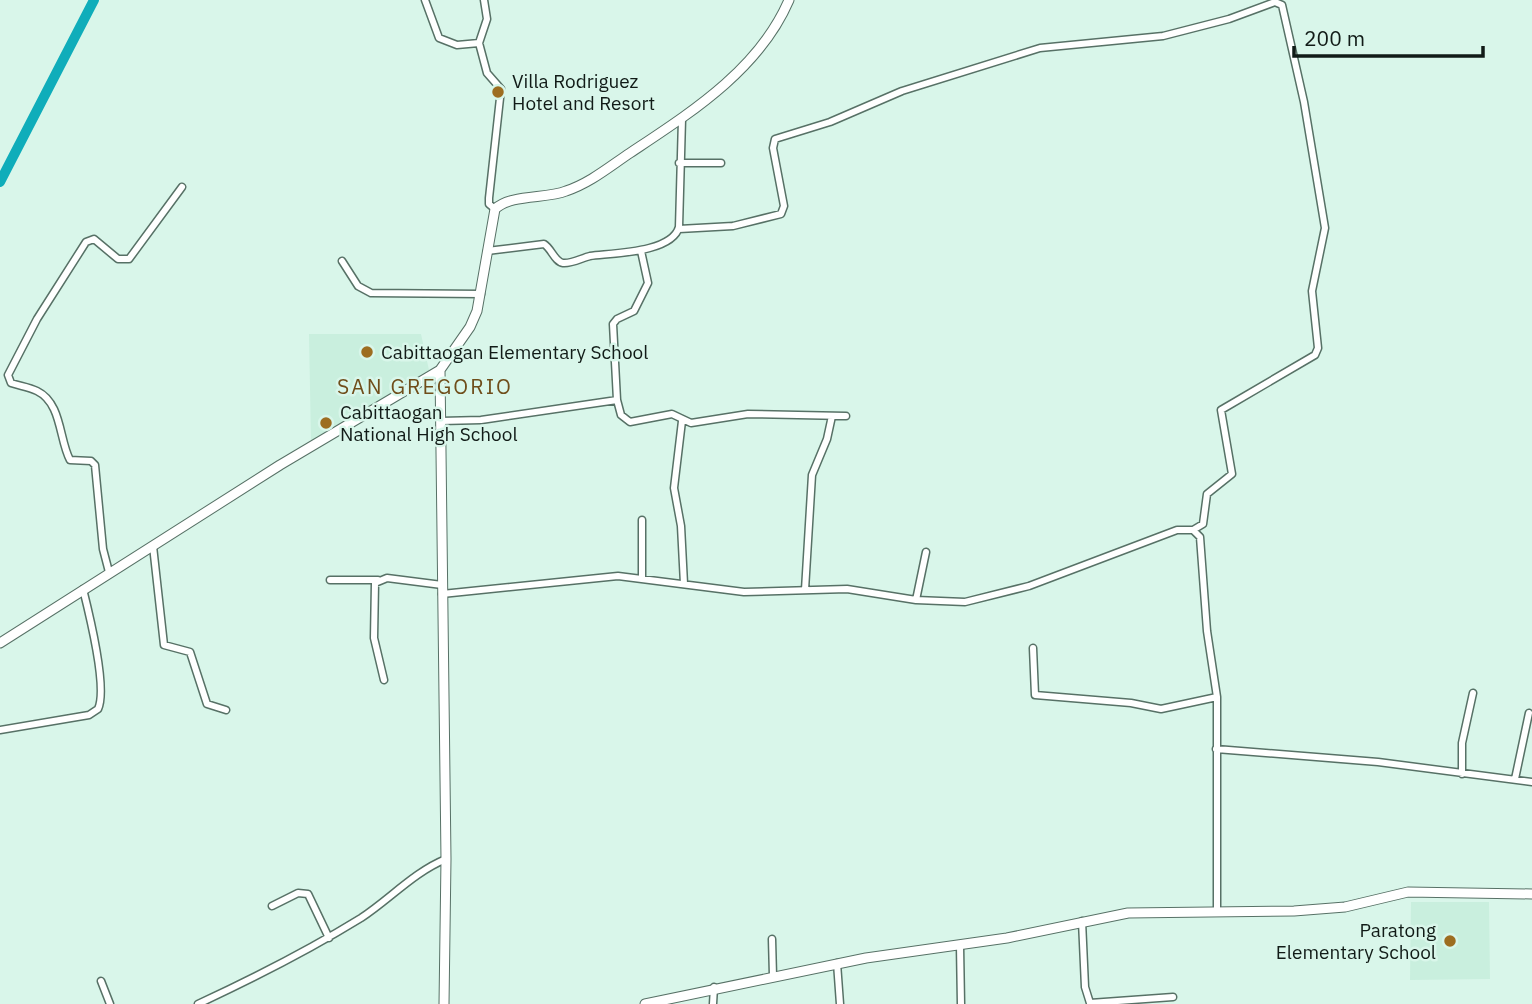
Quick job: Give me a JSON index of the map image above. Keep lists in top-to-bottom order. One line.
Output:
{"districts":["SAN GREGORIO"],"places":["Villa Rodriguez Hotel and Resort","Cabittaogan Elementary School","Cabittaogan National High School","Paratong Elementary School"],"scale_bar":"200 m"}
